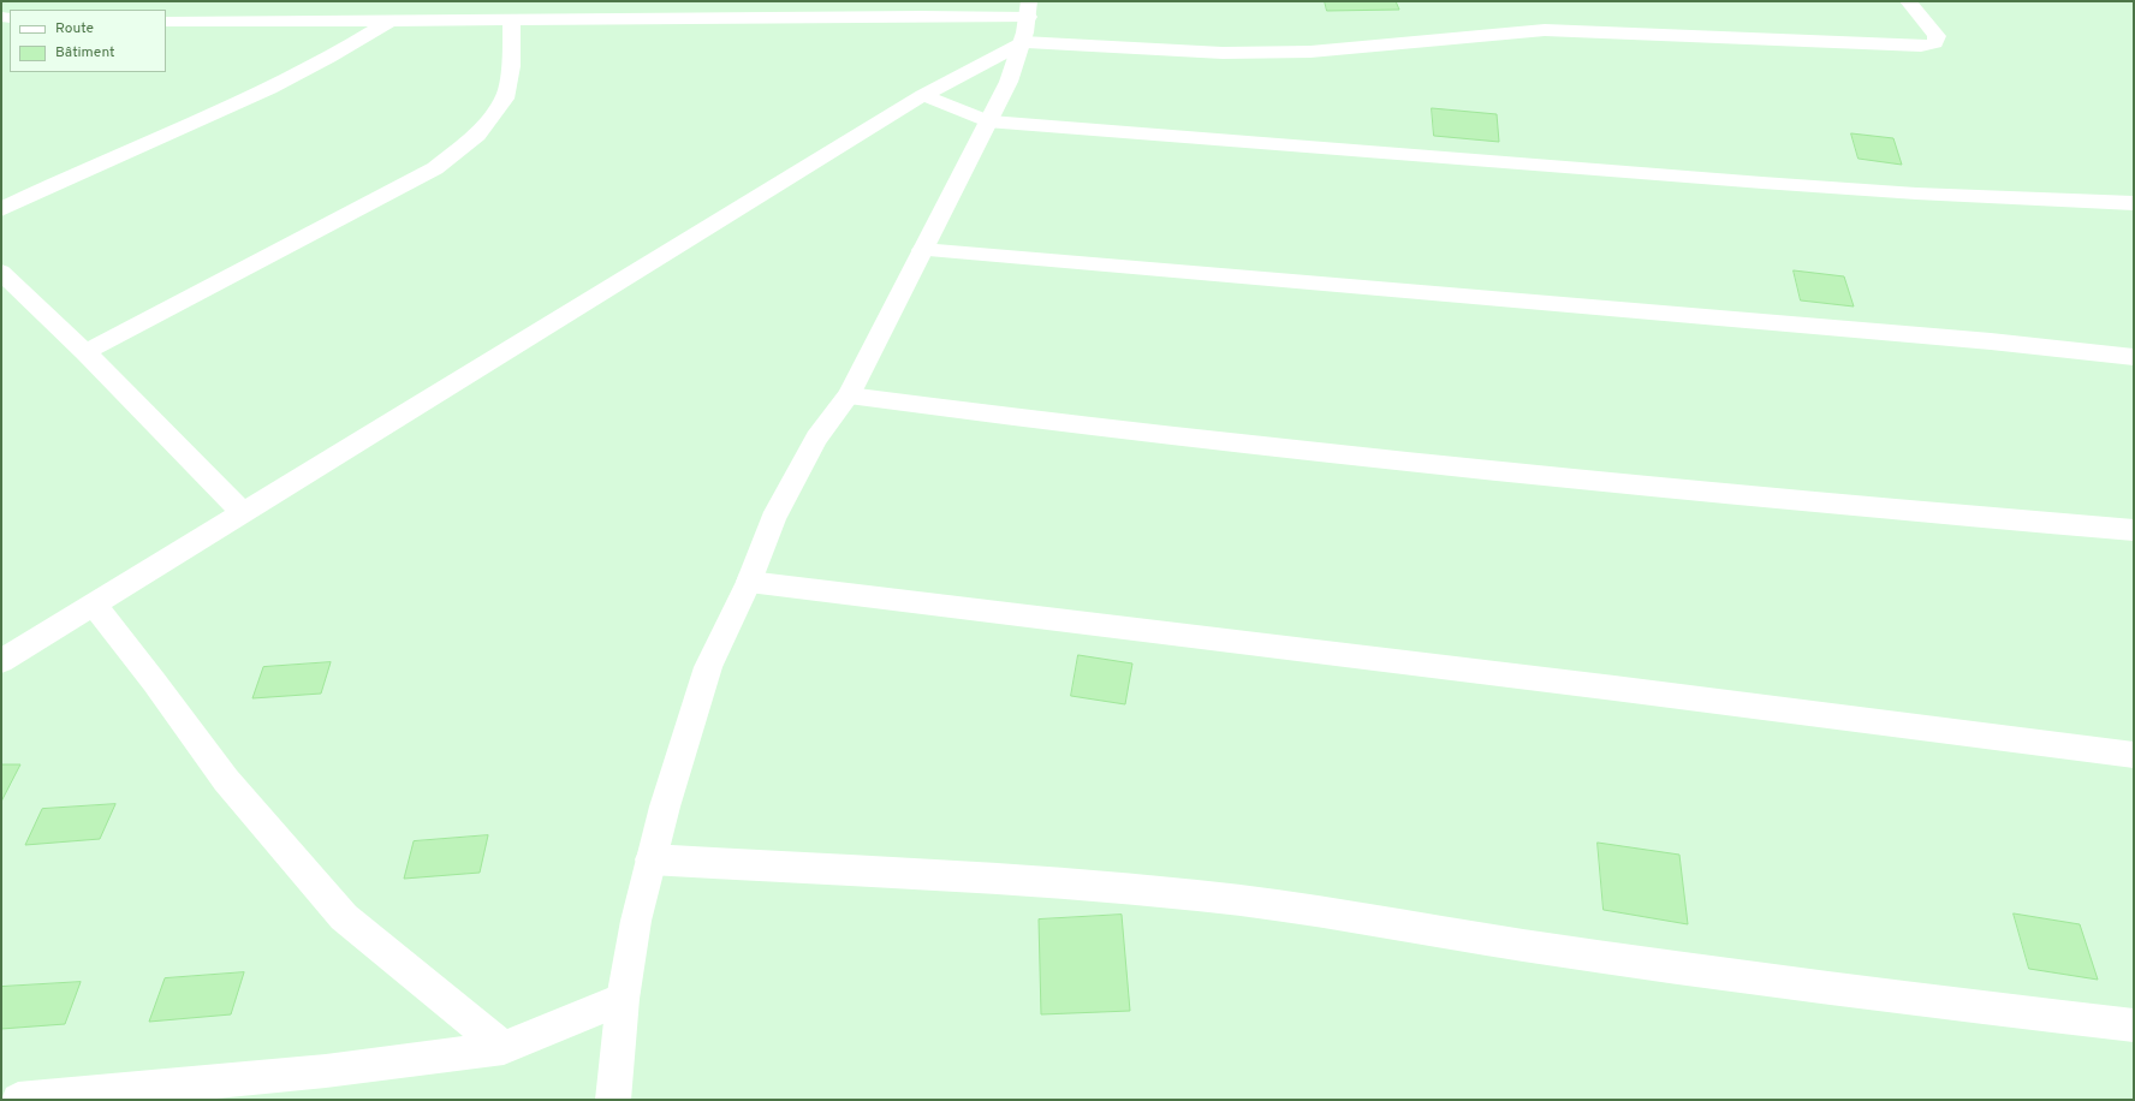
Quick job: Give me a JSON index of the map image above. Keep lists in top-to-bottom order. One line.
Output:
{"legend":["Route","Bâtiment"]}
